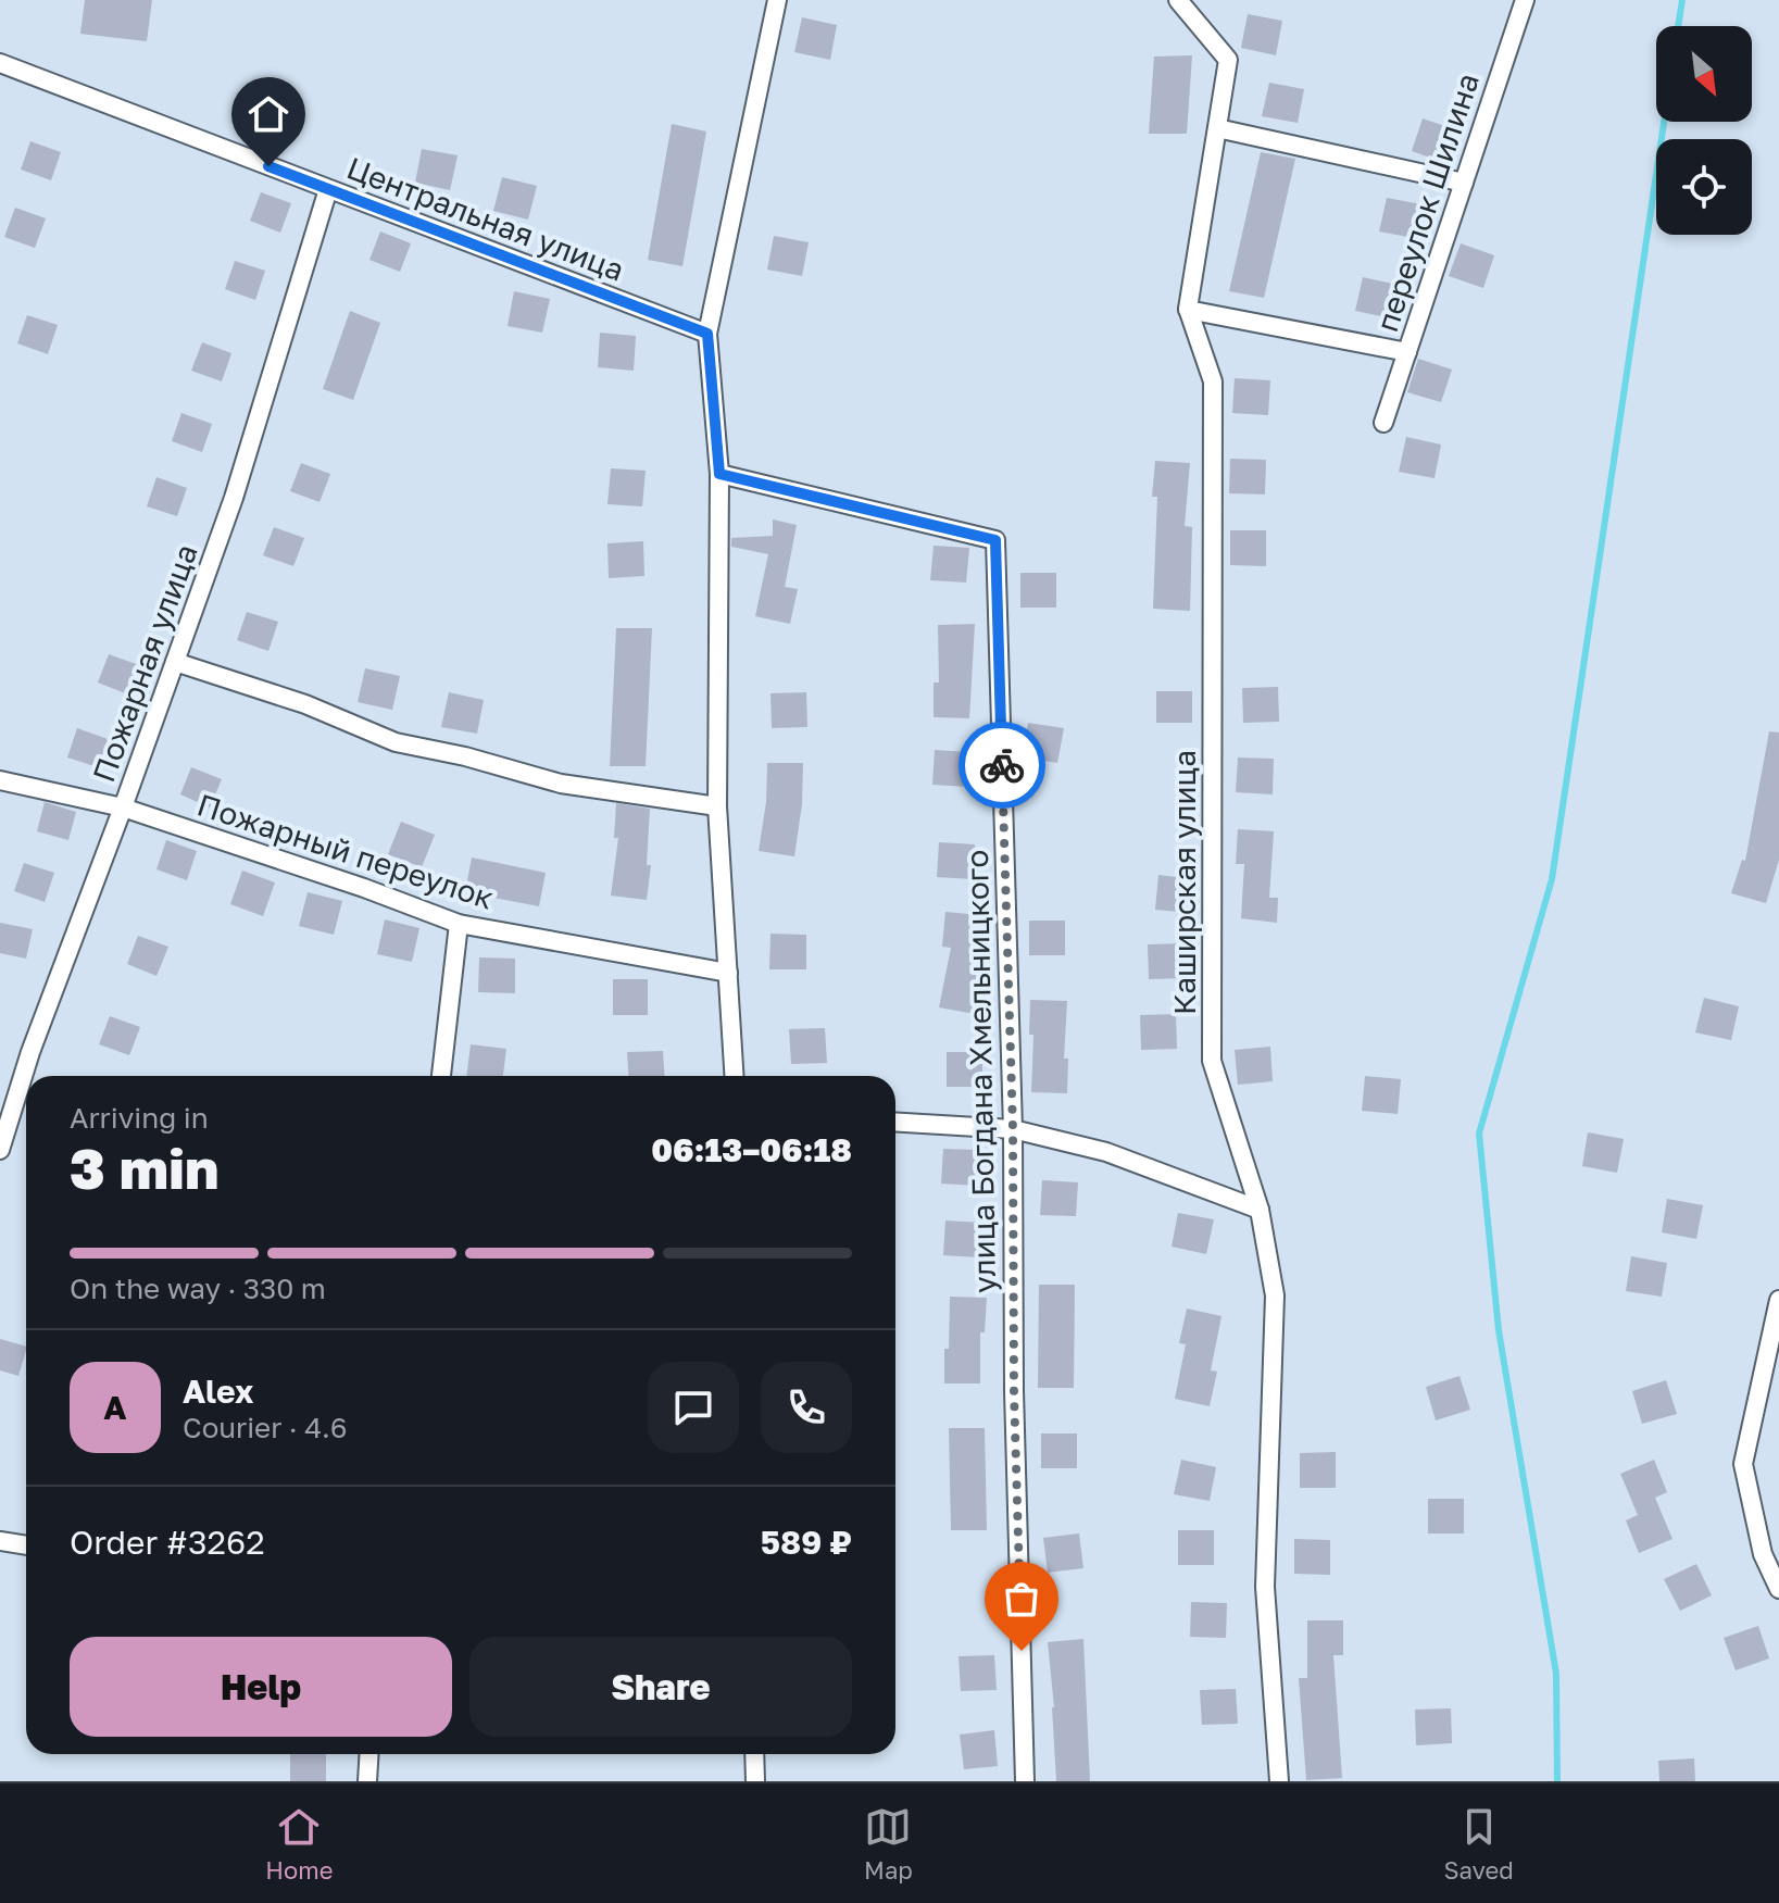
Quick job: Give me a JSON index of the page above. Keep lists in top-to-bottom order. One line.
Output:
{"streets":{"street":["переулок Шилина","Центральная улица","Пожарная улица","Пожарный переулок","Каширская улица","улица Богдана Хмельницкого"]},"crossings":[["Центральная улица","Пожарная улица"],["Пожарная улица","Пожарный переулок"]],"north":"bottom right","page":{"heading":["3 min","Arriving in","06:13–06:18"],"panel":["Alex","Courier · 4.6","Order #3262","589 ₽"],"bar":"On the way · 330 m","round":"A","buttons":["Help","Share"],"tabs":["Home","Map","Saved"]}}
